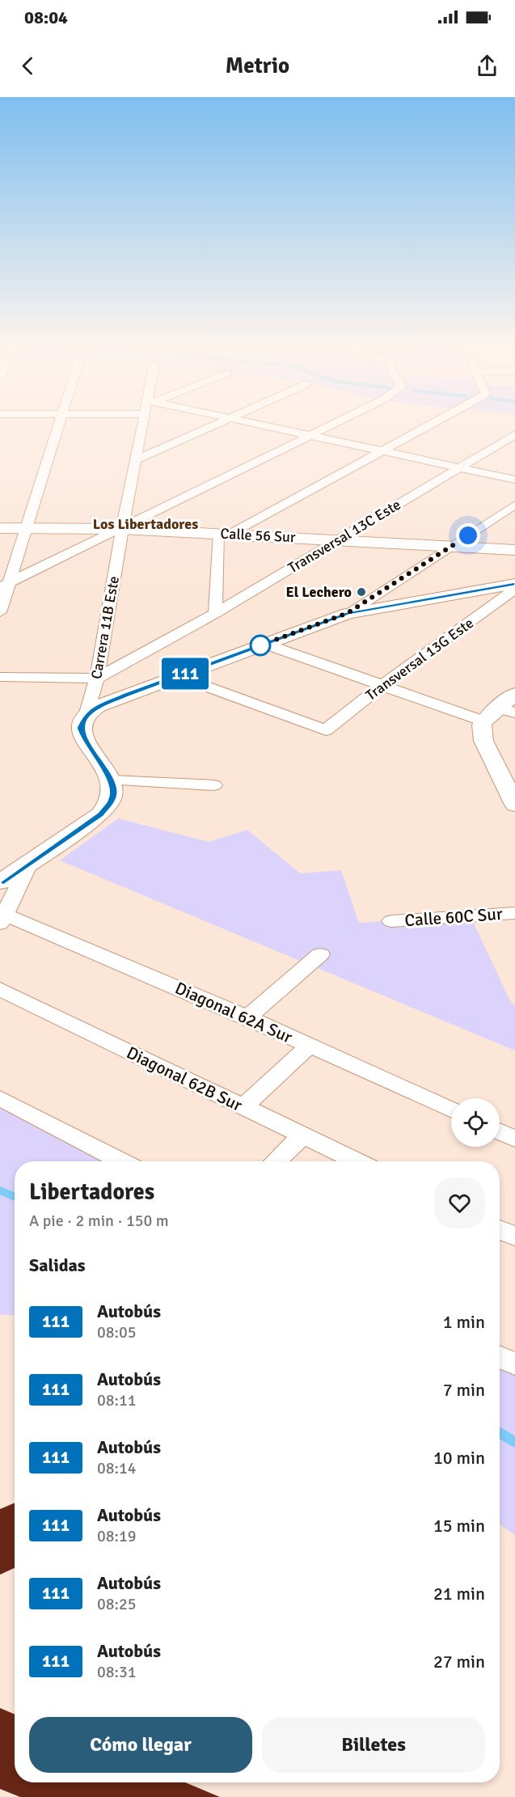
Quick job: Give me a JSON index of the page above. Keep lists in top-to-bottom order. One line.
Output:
{"streets":{"street":["Calle 56 Sur","Transversal 13C Este","Carrera 11B Este","Transversal 13G Este","Calle 60C Sur","Diagonal 62A Sur","Diagonal 62B Sur"]},"crossings":[["Calle 56 Sur","Transversal 13C Este"],["Calle 56 Sur","Carrera 11B Este"],["Transversal 13C Este","Carrera 11B Este"]],"districts":["Los Libertadores"],"places":["El Lechero"],"lines":["bus line 111"],"page":{"status":"08:04","header":"Metrio","on_map":"111","heading":[["Libertadores","A pie · 2 min · 150 m"],"Salidas"],"list":[{"mark":"111","name":"Autobús","note":"08:05","value":"1 min"},{"mark":"111","name":"Autobús","note":"08:11","value":"7 min"},{"mark":"111","name":"Autobús","note":"08:14","value":"10 min"},{"mark":"111","name":"Autobús","note":"08:19","value":"15 min"},{"mark":"111","name":"Autobús","note":"08:25","value":"21 min"},{"mark":"111","name":"Autobús","note":"08:31","value":"27 min"}],"buttons":["Cómo llegar","Billetes"]}}
